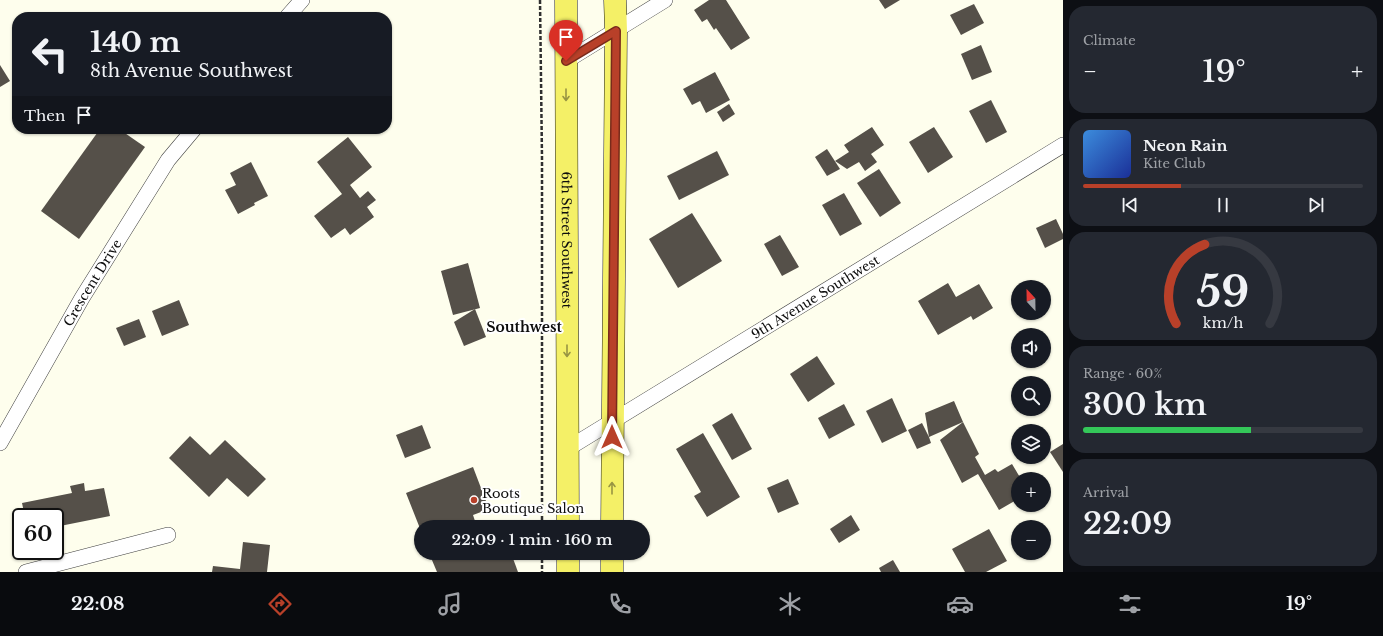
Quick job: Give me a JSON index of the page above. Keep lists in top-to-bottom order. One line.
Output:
{"streets":{"main road":["6th Street Southwest"],"street":["Crescent Drive","9th Avenue Southwest"]},"crossings":[["6th Street Southwest","9th Avenue Southwest"]],"districts":["Southwest"],"places":["Roots Boutique Salon"],"north":"top","page":{"tile":["Climate",["Range · 60%","300 km"],["Arrival","22:09"]],"turn":["140 m","8th Avenue Southwest"],"heat":["−","19°","+"],"then":"Then","song":["Neon Rain","Kite Club"],"map_buttons":["+","−"],"limit":"60","trip":"22:09 · 1 min · 160 m","tabs":["22:08","19°"],"gauge":["59","km/h"]}}
